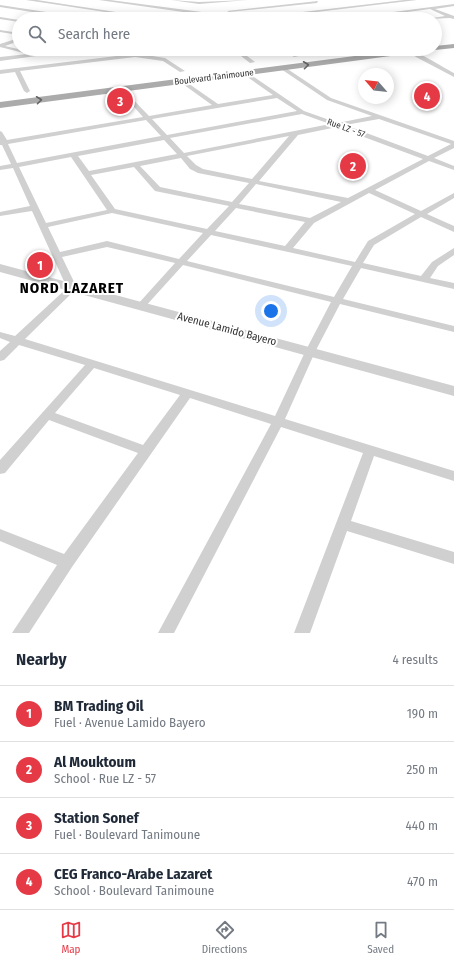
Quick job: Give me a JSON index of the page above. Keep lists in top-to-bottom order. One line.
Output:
{"streets":{"main road":["Boulevard Tanimoune"],"street":["Rue LZ - 57","Avenue Lamido Bayero"]},"crossings":[["Boulevard Tanimoune","Rue LZ - 57"]],"one_way":["Boulevard Tanimoune"],"districts":["NORD LAZARET"],"north":"top left","page":{"search":"Search here","pins":["4","3","2","1"],"heading":["Nearby","4 results"],"list":[{"mark":"1","name":"BM Trading Oil","note":"Fuel · Avenue Lamido Bayero","value":"190 m"},{"mark":"2","name":"Al Mouktoum","note":"School · Rue LZ - 57","value":"250 m"},{"mark":"3","name":"Station Sonef","note":"Fuel · Boulevard Tanimoune","value":"440 m"},{"mark":"4","name":"CEG Franco-Arabe Lazaret","note":"School · Boulevard Tanimoune","value":"470 m"}],"nav":["Map","Directions","Saved"]}}
